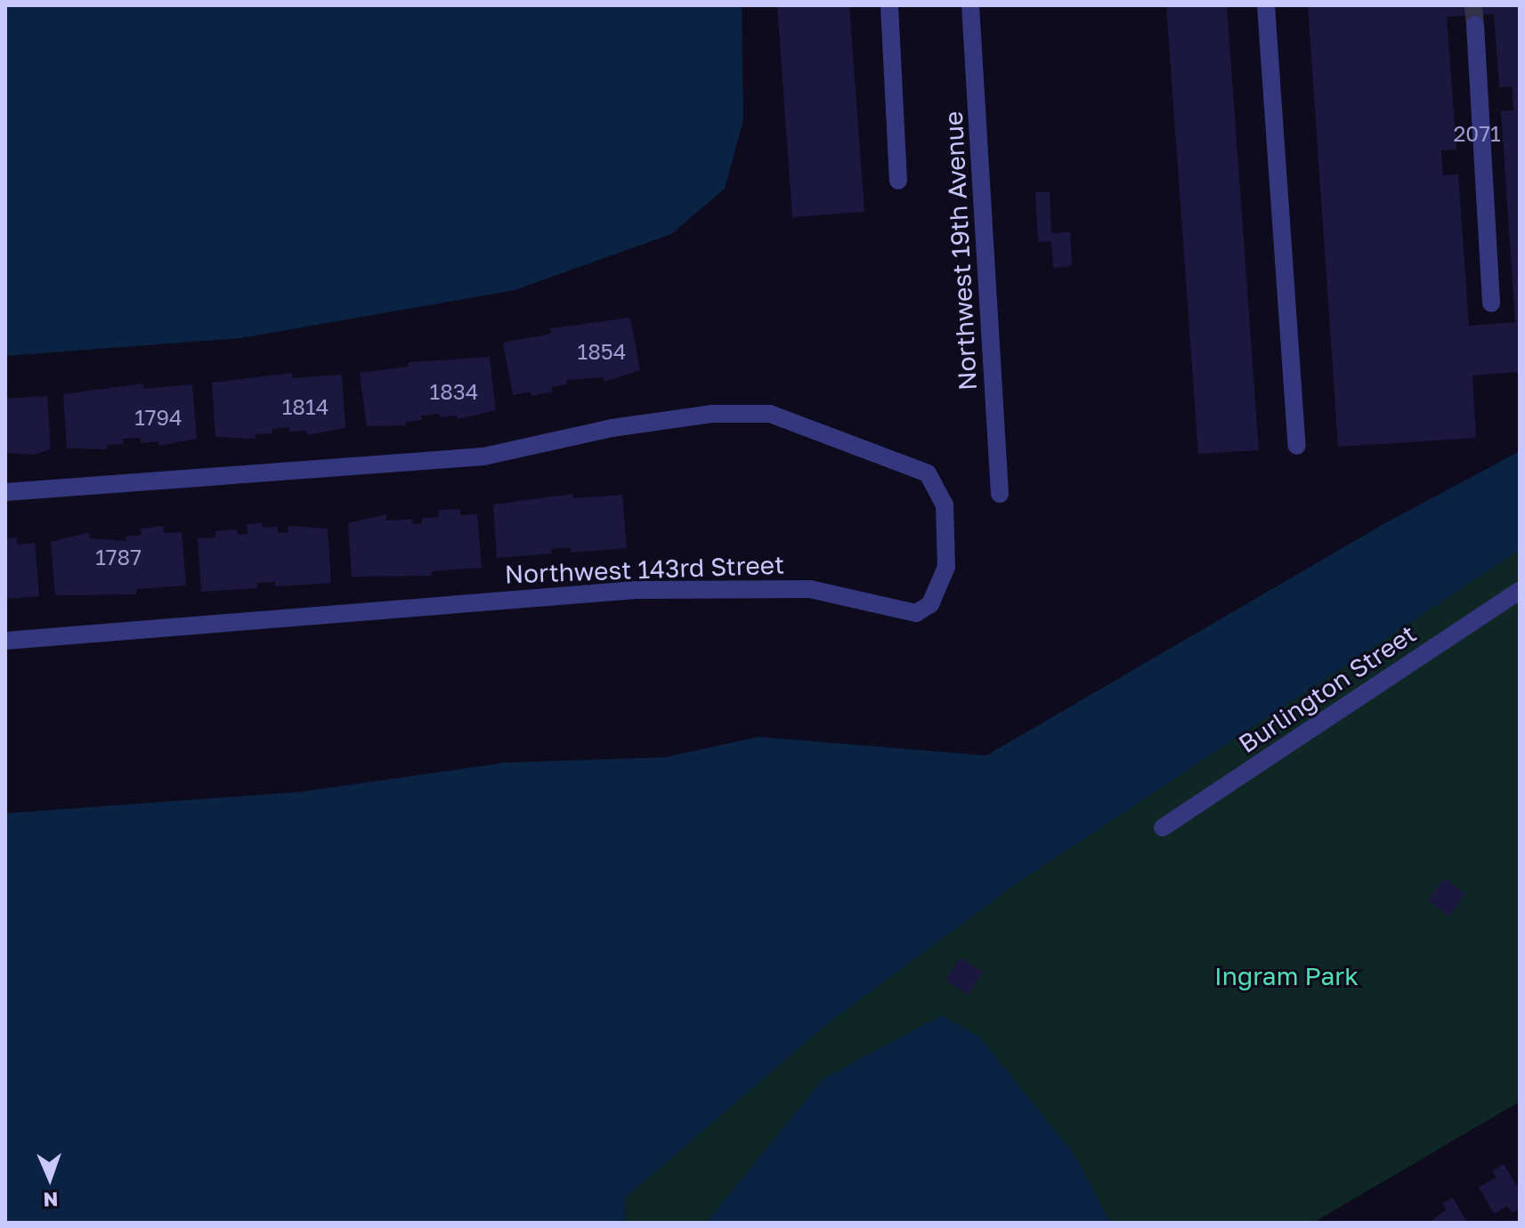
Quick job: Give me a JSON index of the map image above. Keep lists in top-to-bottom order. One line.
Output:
{"streets":{"street":["Northwest 19th Avenue","Northwest 143rd Street","Burlington Street"]},"parks":["Ingram Park"],"house_numbers":["2071","1854","1834","1814","1794","1787"],"north":"bottom"}
